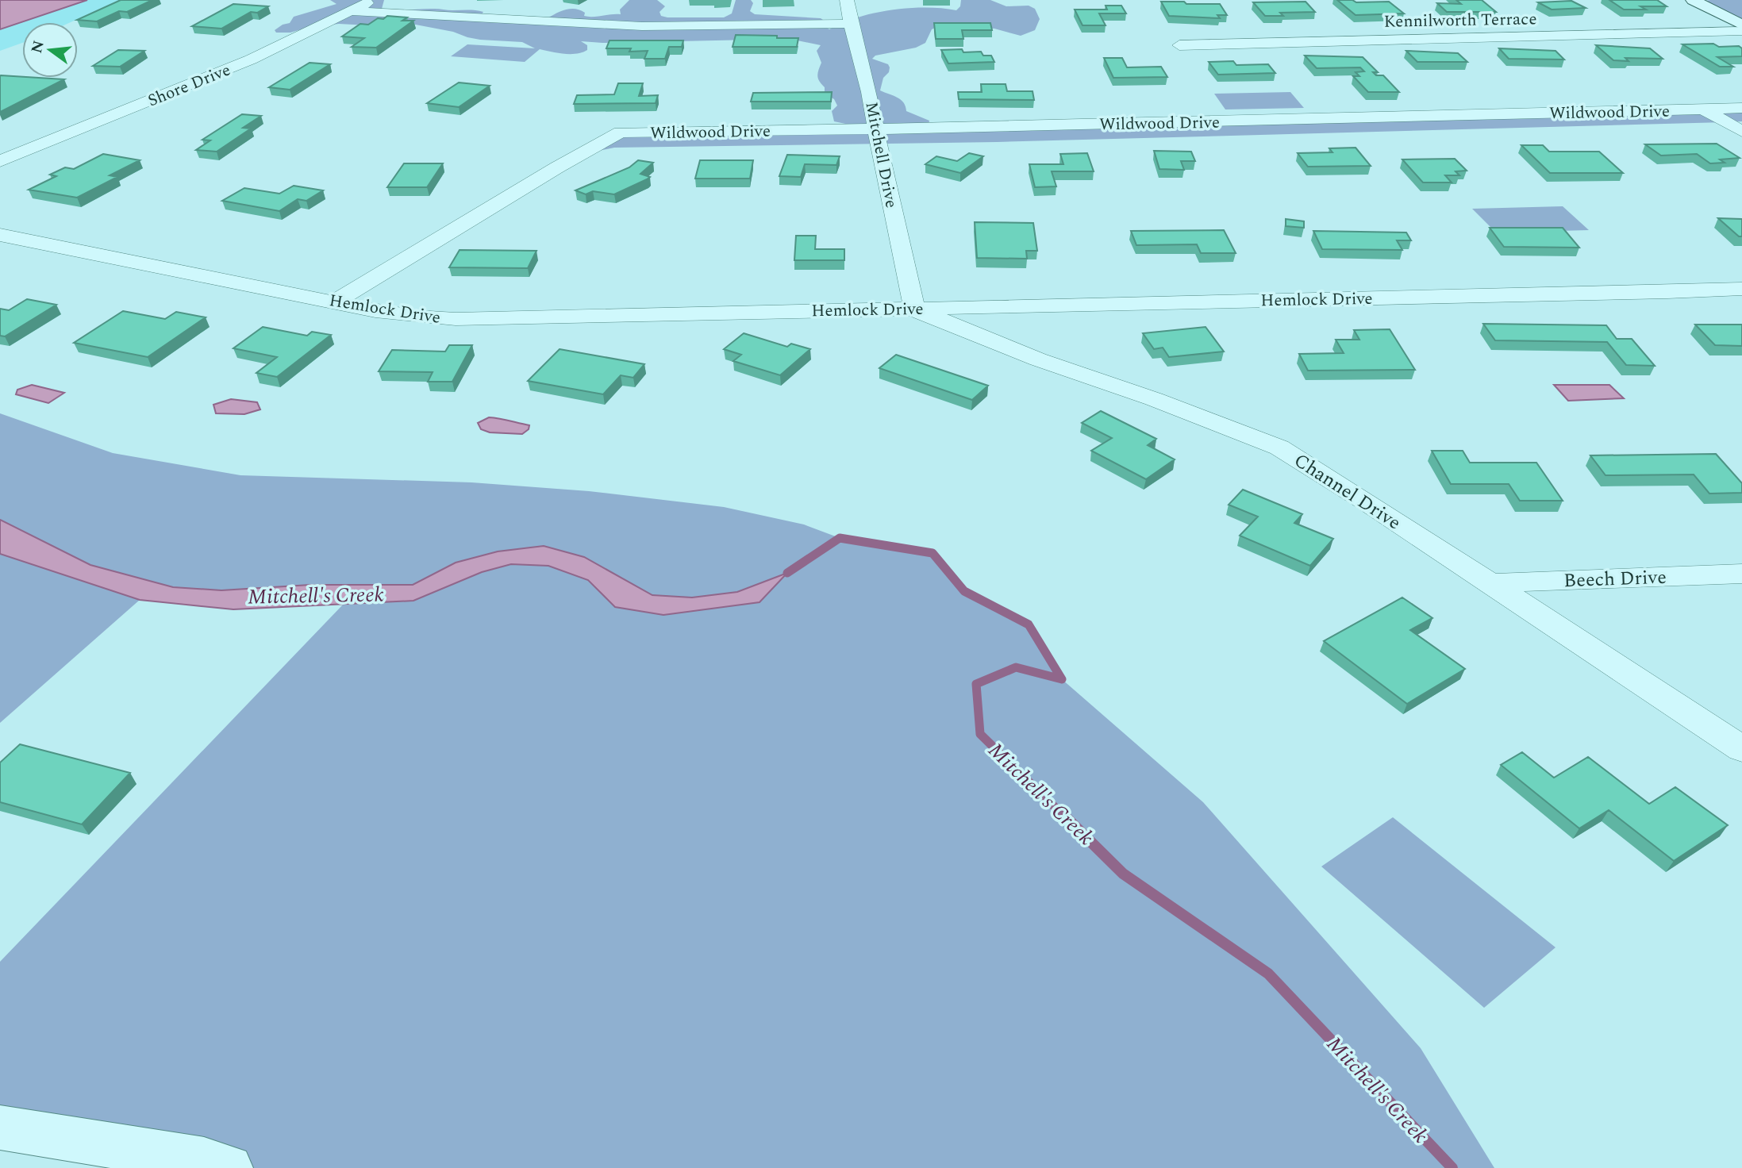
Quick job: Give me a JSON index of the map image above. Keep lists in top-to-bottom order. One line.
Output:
{"streets":{"street":["Kennilworth Terrace","Shore Drive","Wildwood Drive","Mitchell Drive","Hemlock Drive","Channel Drive","Beech Drive"]},"crossings":[["Wildwood Drive","Mitchell Drive"],["Wildwood Drive","Hemlock Drive"],["Mitchell Drive","Hemlock Drive"],["Mitchell Drive","Channel Drive"],["Hemlock Drive","Channel Drive"],["Channel Drive","Beech Drive"]],"water":["Mitchell's Creek"],"north":"left"}
